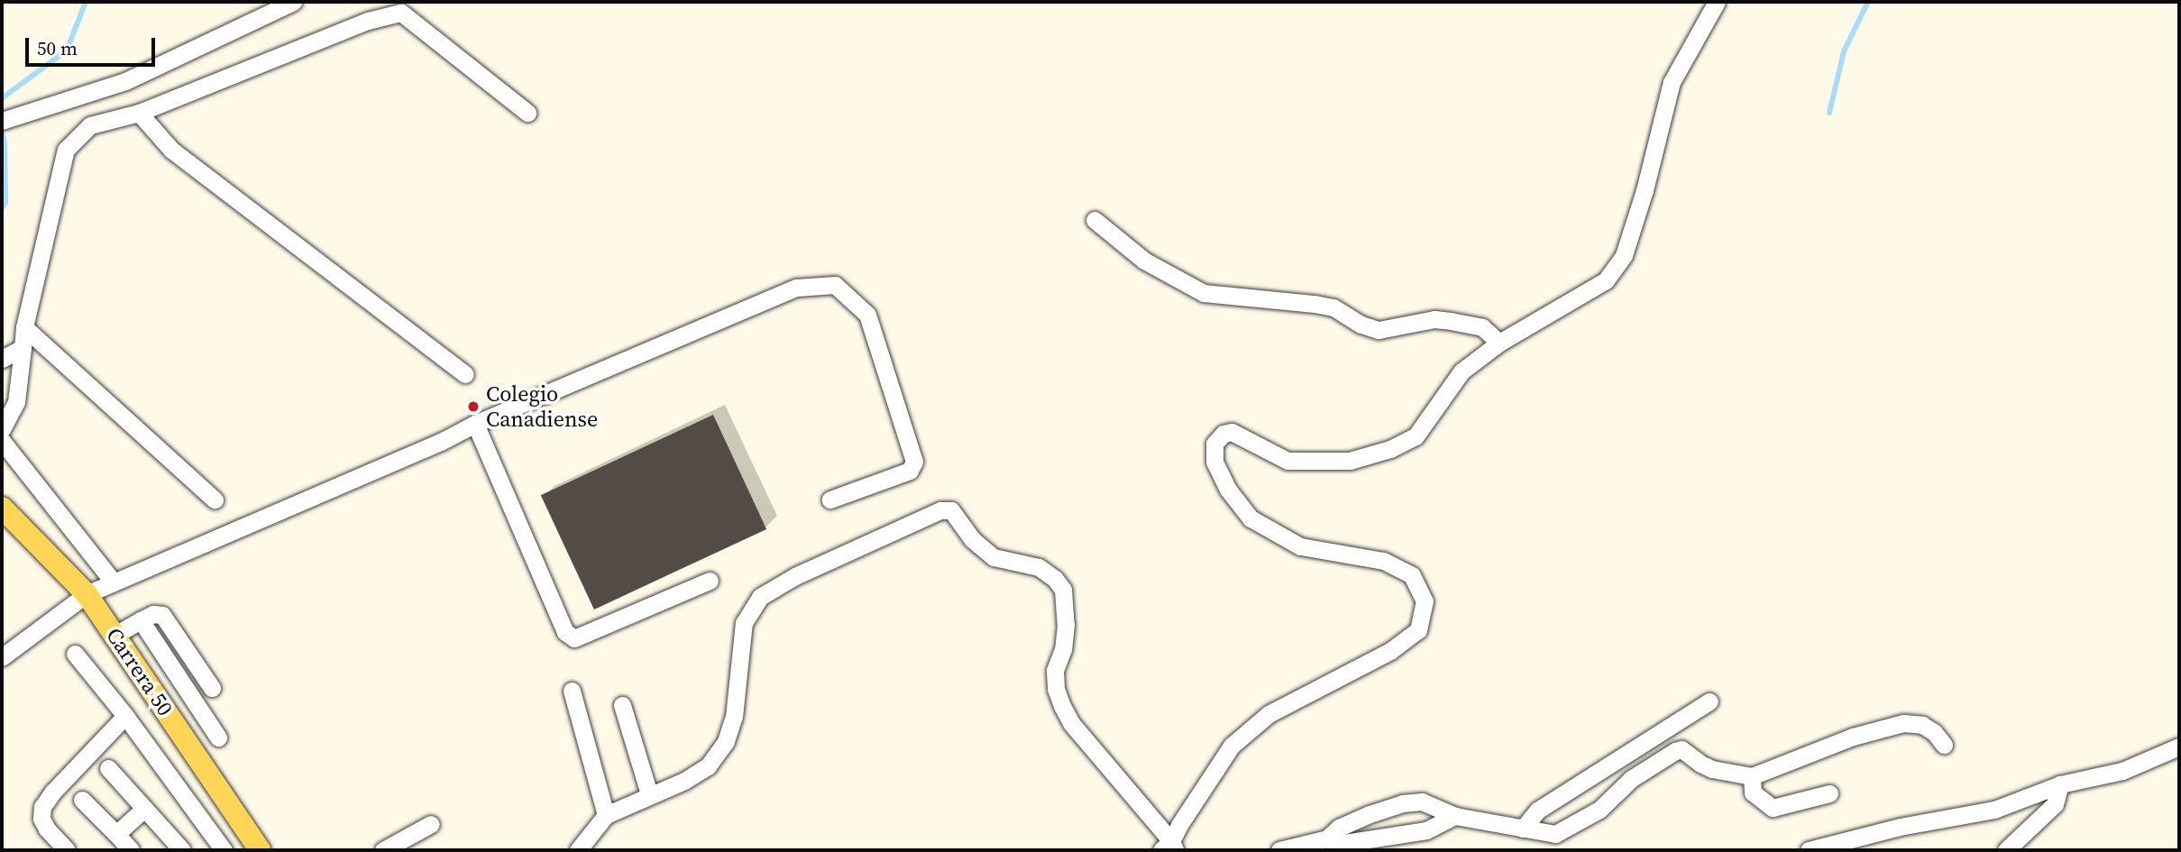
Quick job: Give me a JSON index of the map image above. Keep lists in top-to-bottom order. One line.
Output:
{"streets":{"main road":["Carrera 50"]},"places":["Colegio Canadiense"],"scale_bar":"50 m"}
